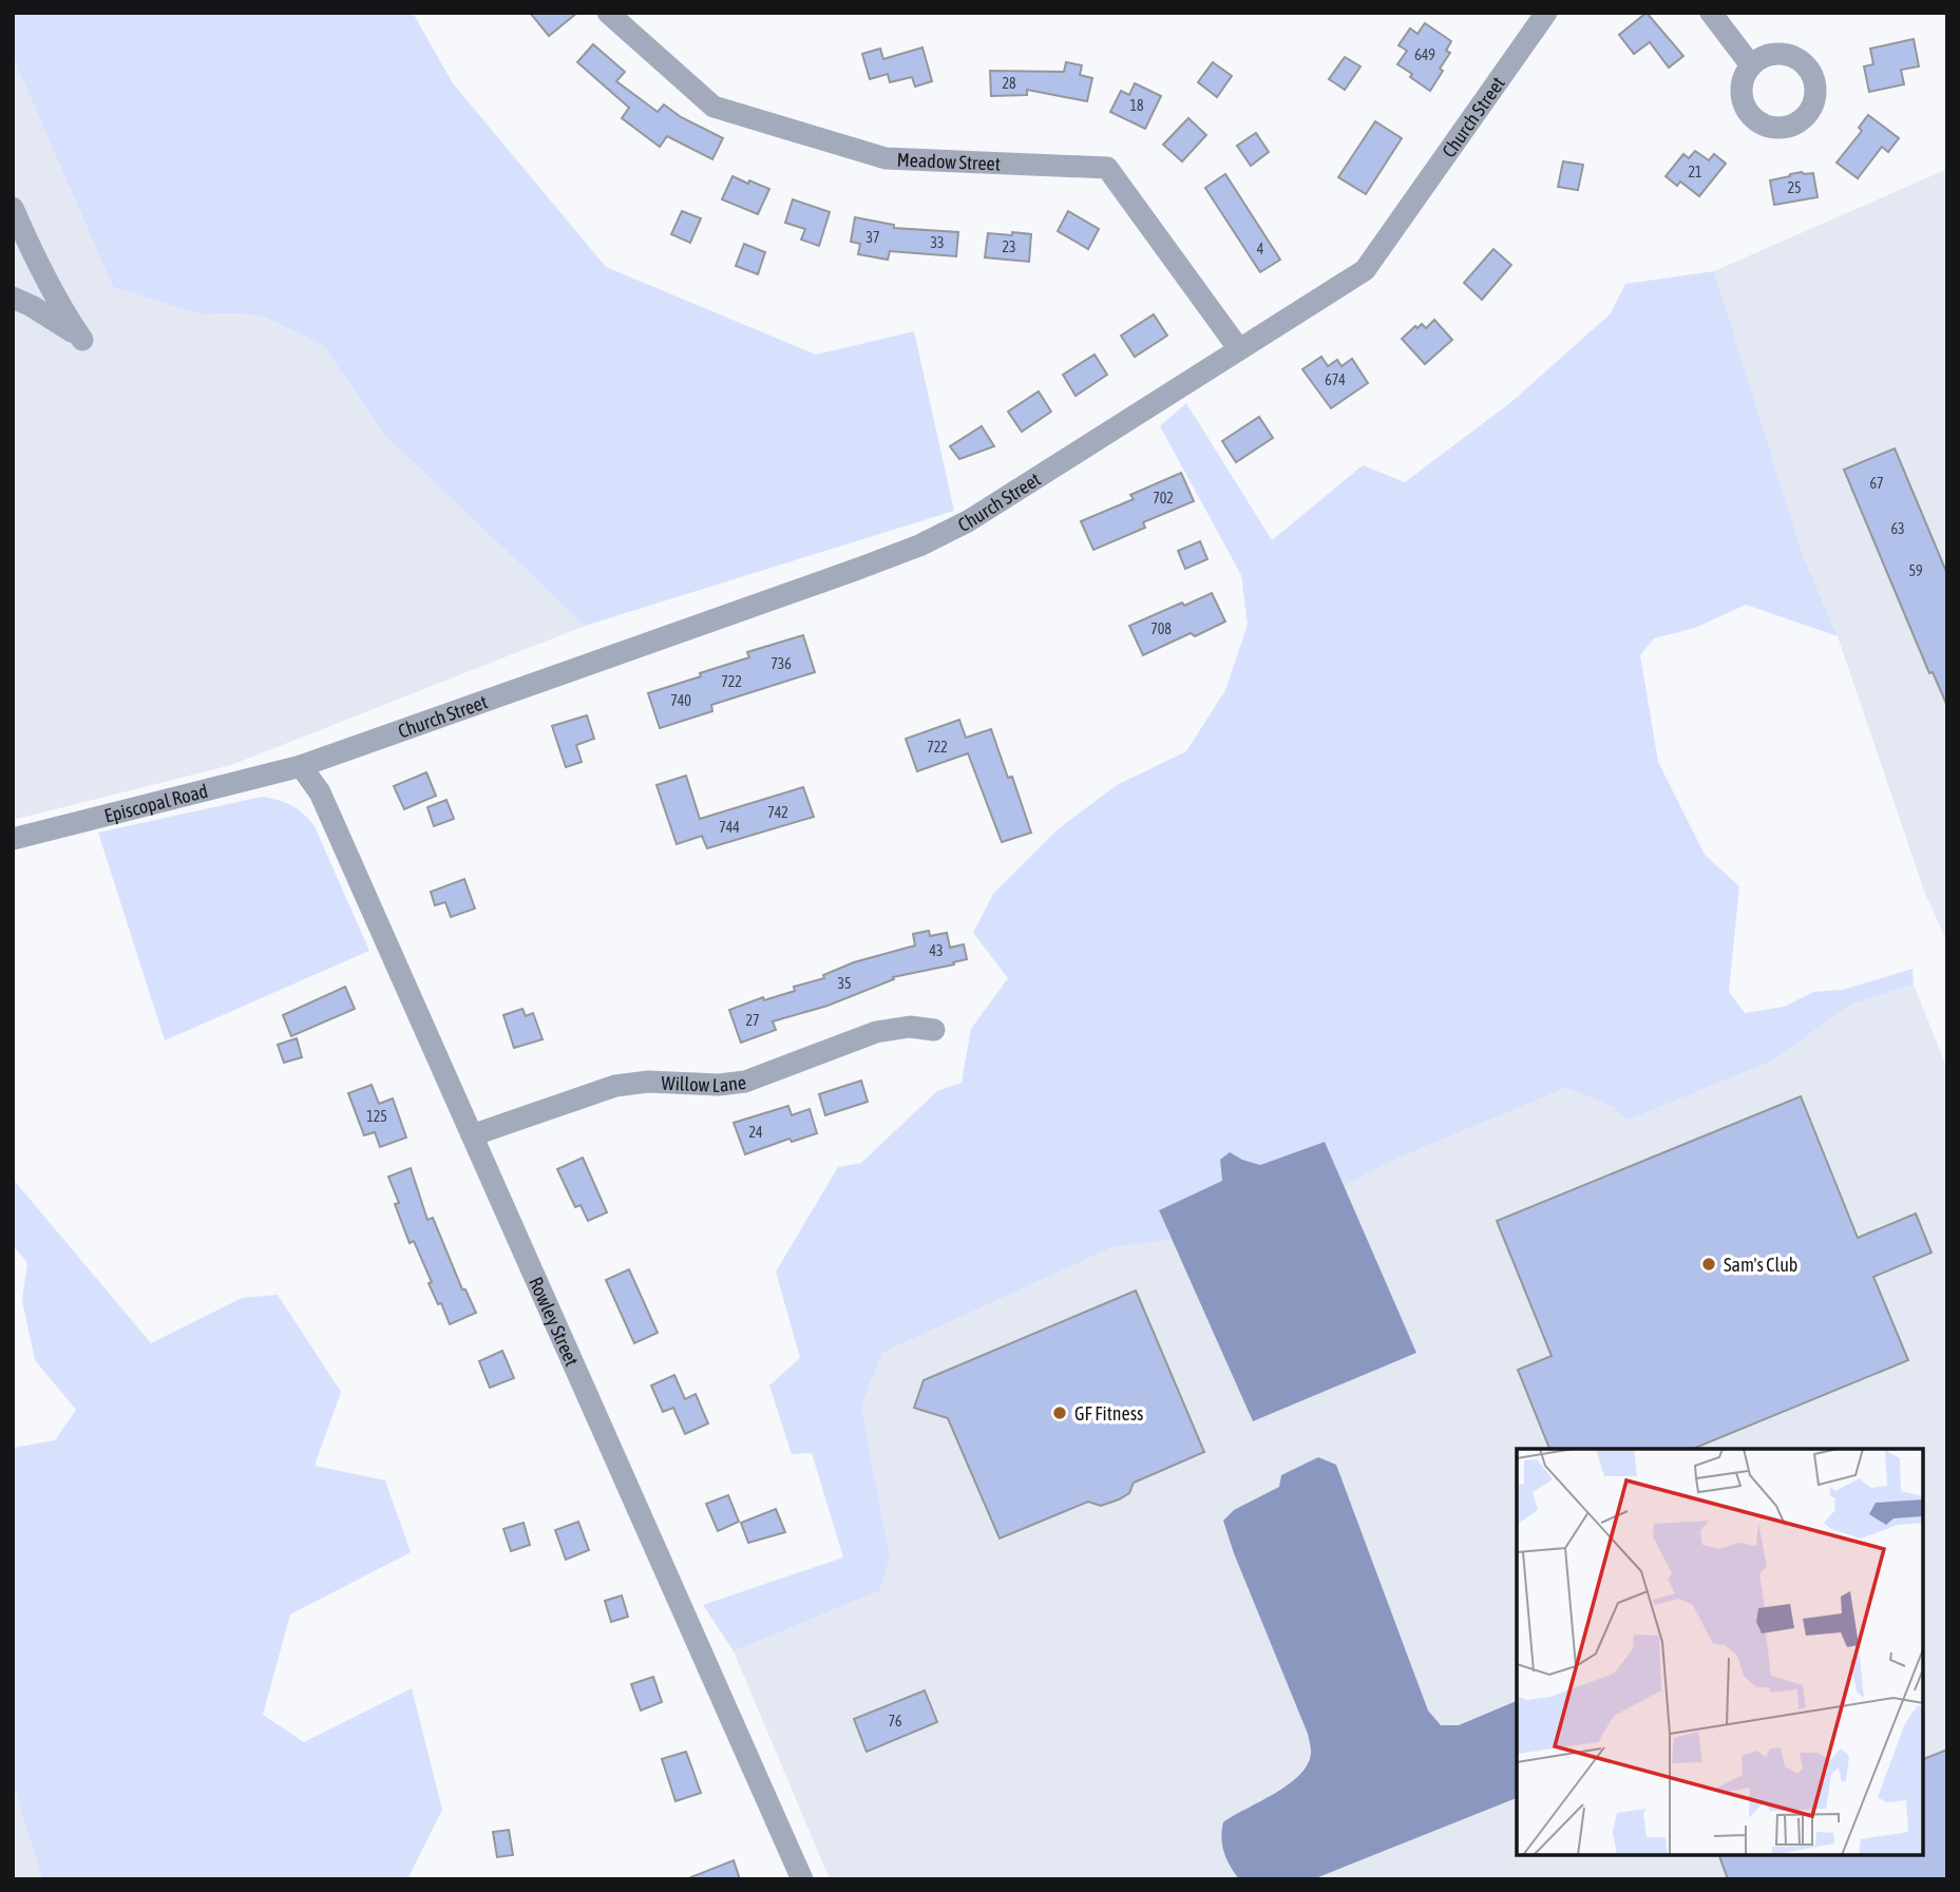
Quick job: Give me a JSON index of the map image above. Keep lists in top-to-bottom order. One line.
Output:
{"streets":{"street":["Church Street","Meadow Street","Episcopal Road","Willow Lane","Rowley Street"]},"crossings":[["Church Street","Meadow Street"],["Church Street","Episcopal Road"],["Church Street","Rowley Street"],["Episcopal Road","Rowley Street"],["Willow Lane","Rowley Street"]],"places":["Sam's Club","GF Fitness"],"house_numbers":["649","28","18","21","25","37","33","23","4","674","67","702","63","59","708","736","722","740","722","742","744","43","35","27","125","24","76"]}
